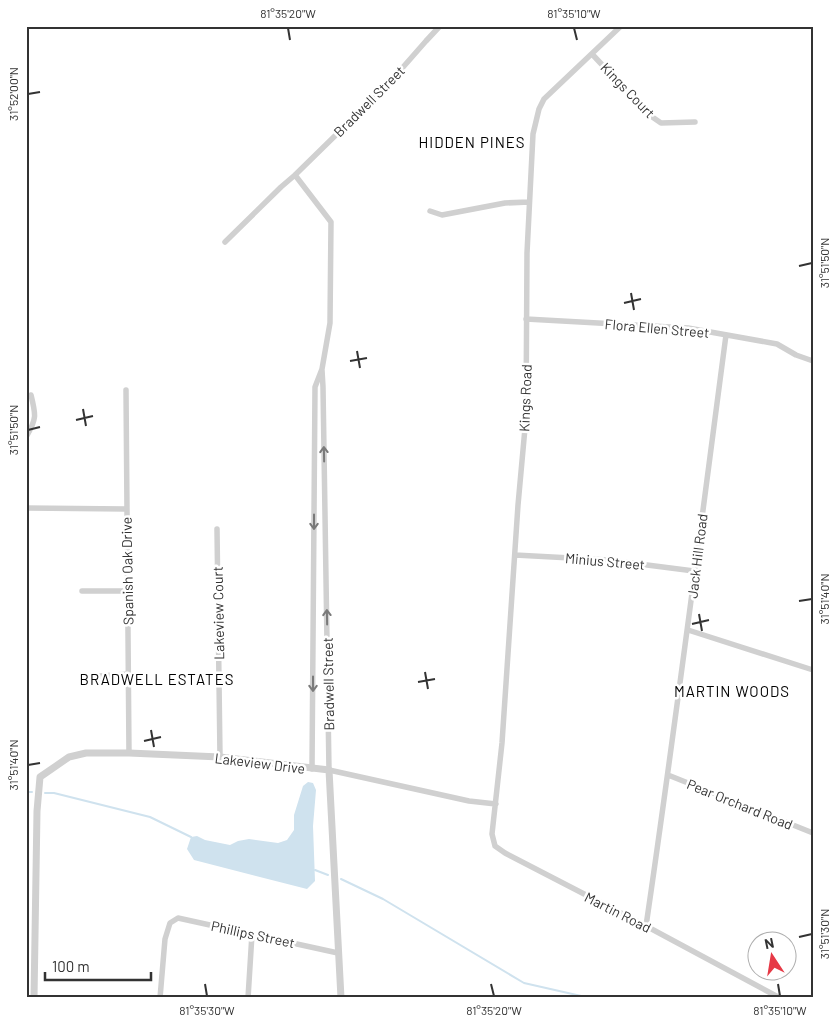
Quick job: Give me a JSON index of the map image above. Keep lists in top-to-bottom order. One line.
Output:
{"streets":{"street":["Kings Court","Bradwell Street","Flora Ellen Street","Kings Road","Jack Hill Road","Minius Street","Spanish Oak Drive","Lakeview Court","Lakeview Drive","Pear Orchard Road","Martin Road","Phillips Street"]},"crossings":[["Kings Court","Kings Road"],["Bradwell Street","Lakeview Drive"],["Bradwell Street","Phillips Street"],["Flora Ellen Street","Kings Road"],["Flora Ellen Street","Jack Hill Road"],["Kings Road","Minius Street"],["Kings Road","Lakeview Drive"],["Kings Road","Martin Road"],["Jack Hill Road","Minius Street"],["Jack Hill Road","Pear Orchard Road"],["Jack Hill Road","Martin Road"],["Spanish Oak Drive","Lakeview Drive"],["Lakeview Court","Lakeview Drive"],["Lakeview Drive","Martin Road"]],"districts":["HIDDEN PINES","BRADWELL ESTATES","MARTIN WOODS"],"scale_bar":"100 m","north":"top","coordinates":["81°35'20\"W","81°35'10\"W","31°52'00\"N","31°51'50\"N","31°51'40\"N","31°51'30\"N","81°35'30\"W"]}
